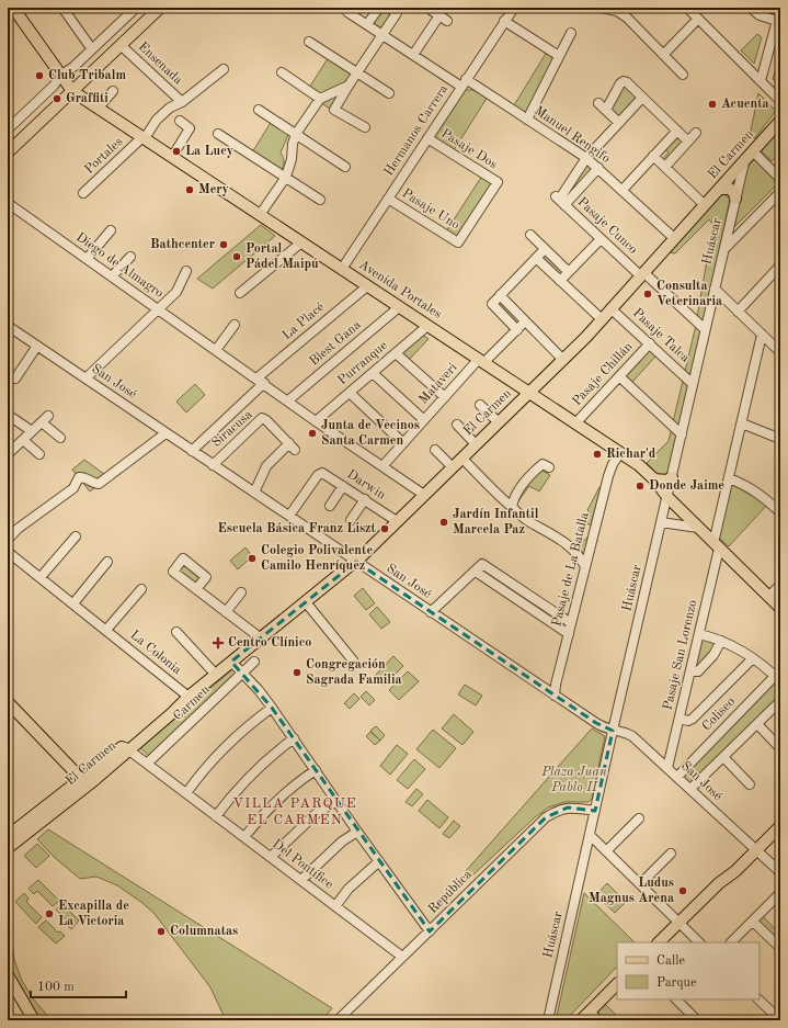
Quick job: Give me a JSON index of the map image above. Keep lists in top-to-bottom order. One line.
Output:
{"streets":{"main road":["El Carmen","Avenida Portales"],"street":["Ensenada","Hermanos Carrera","Manuel Rengifo","Pasaje Dos","Portales","Pasaje Uno","Pasaje Cunco","Huáscar","Diego de Almagro","La Placé","Pasaje Talca","Blest Gana","Purranque","Pasaje Chillán","San José","Mataveri","Siracusa","Darwin","Pasaje de La Batalla","La Colonia","Pasaje San Lorenzo","Carmen","Coliseo","Del Pontífice","República"]},"crossings":[["Ensenada","Portales"],["Ensenada","Avenida Portales"],["Hermanos Carrera","Manuel Rengifo"],["Hermanos Carrera","Pasaje Dos"],["Hermanos Carrera","Pasaje Uno"],["Hermanos Carrera","Avenida Portales"],["Manuel Rengifo","El Carmen"],["Pasaje Dos","Pasaje Uno"],["El Carmen","Pasaje Cunco"],["El Carmen","Huáscar"],["El Carmen","Diego de Almagro"],["El Carmen","Avenida Portales"],["El Carmen","Pasaje Talca"],["El Carmen","San José"],["El Carmen","Darwin"],["El Carmen","La Colonia"],["El Carmen","Del Pontífice"],["Portales","Avenida Portales"],["Pasaje Cunco","Huáscar"],["Huáscar","Avenida Portales"],["Huáscar","Pasaje Talca"],["Huáscar","San José"],["Huáscar","República"],["Diego de Almagro","La Placé"],["Diego de Almagro","Blest Gana"],["Diego de Almagro","Purranque"],["Diego de Almagro","Mataveri"],["Avenida Portales","La Placé"],["Avenida Portales","Blest Gana"],["Avenida Portales","Purranque"],["Avenida Portales","Pasaje Chillán"],["Avenida Portales","Mataveri"],["Avenida Portales","Pasaje de La Batalla"],["Avenida Portales","Pasaje San Lorenzo"],["La Placé","San José"],["Pasaje Talca","Pasaje Chillán"],["San José","Siracusa"],["San José","Darwin"],["San José","Pasaje de La Batalla"],["San José","Pasaje San Lorenzo"],["San José","Coliseo"],["Carmen","Del Pontífice"],["Del Pontífice","República"]],"districts":["VILLA PARQUE EL CARMEN"],"parks":["Plaza Juan Pablo II"],"places":{"other":["Club Tribalm","Graffiti","Acuenta","La Lucy","Mery","Bathcenter","Portal Pádel Maipú","Consulta Veterinaria","Junta de Vecinos Santa Carmen","Richar'd","Donde Jaime","Jardín Infantil Marcela Paz","Escuela Básica Franz Liszt","Colegio Polivalente Camilo Henríquez","Congregación Sagrada Familia","Ludus Magnus Arena","Excapilla de La Victoria","Columnatas"],"health":["Centro Clínico"]},"legend":["Calle","Parque"],"scale_bar":"100 m"}
